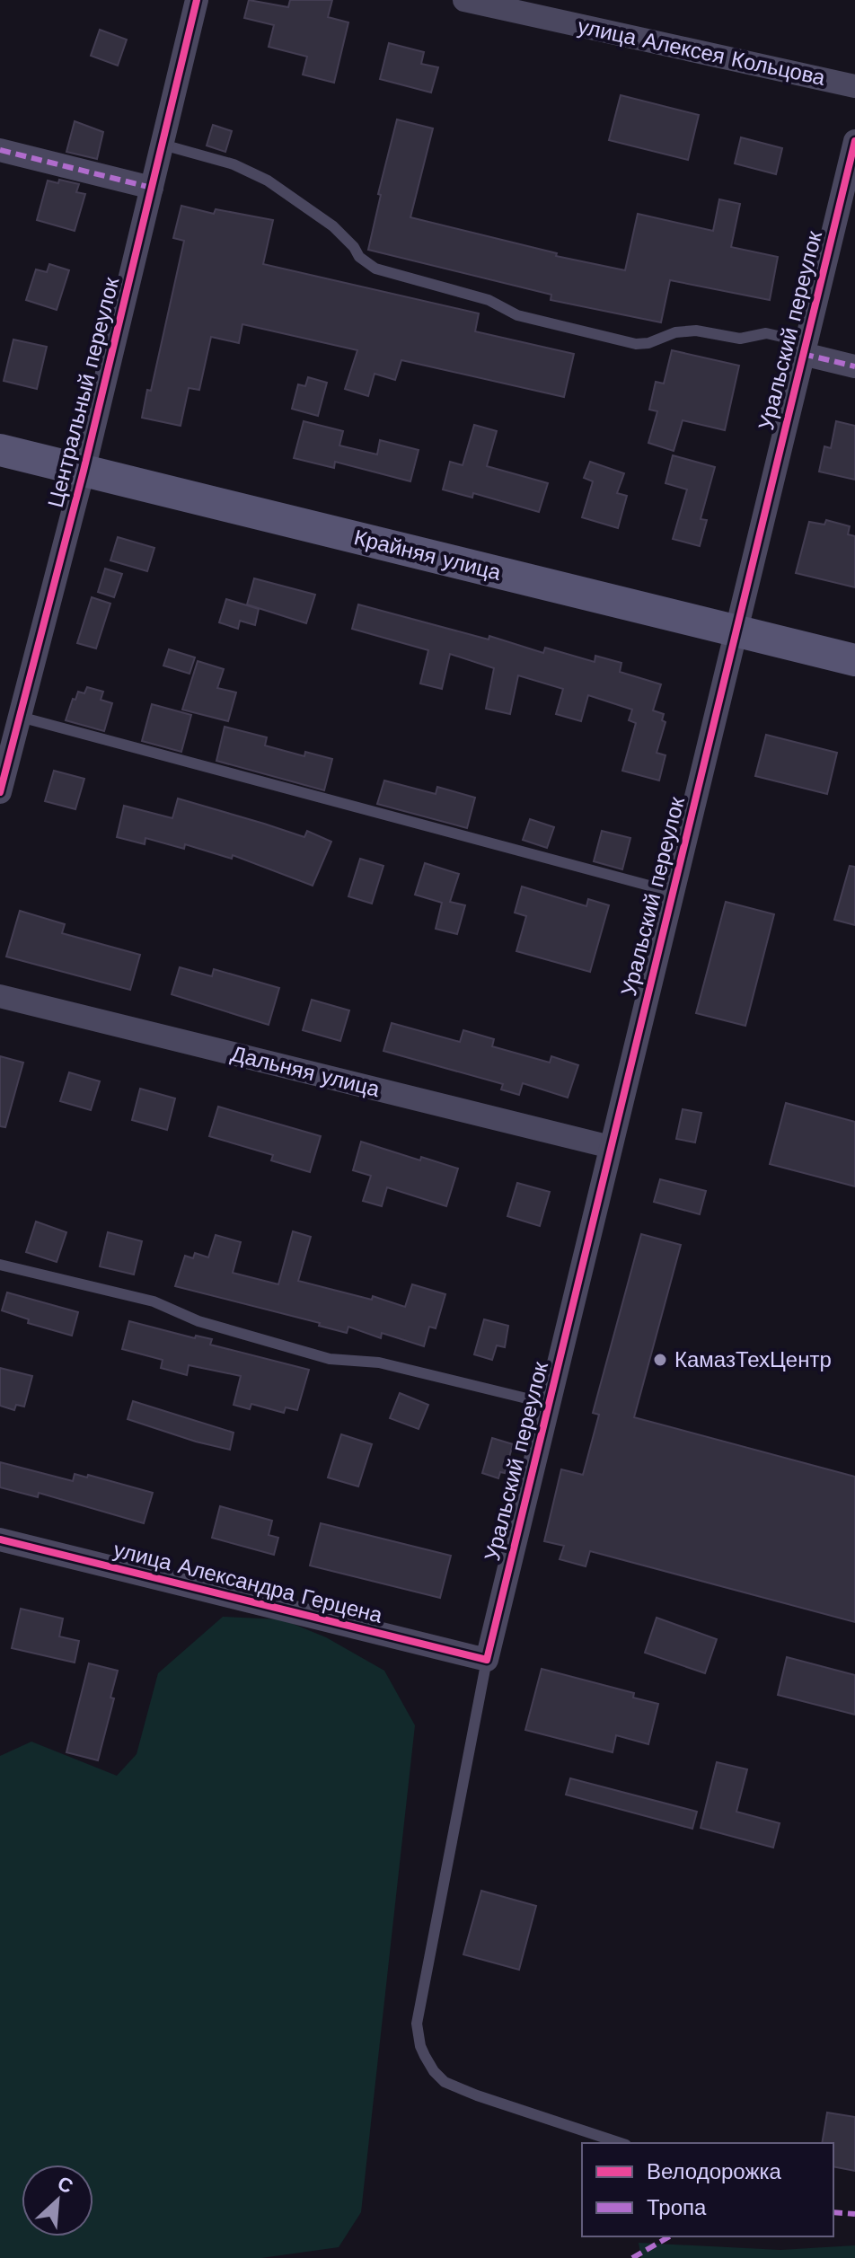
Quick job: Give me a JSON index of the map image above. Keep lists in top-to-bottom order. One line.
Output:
{"streets":{"main road":["Крайняя улица"],"street":["улица Алексея Кольцова","Уральский переулок","Центральный переулок","Дальняя улица","улица Александра Герцена"]},"crossings":[["Уральский переулок","Крайняя улица"],["Уральский переулок","Дальняя улица"],["Уральский переулок","улица Александра Герцена"],["Центральный переулок","Крайняя улица"]],"places":["КамазТехЦентр"],"legend":["Велодорожка","Тропа"],"north":"top right"}
